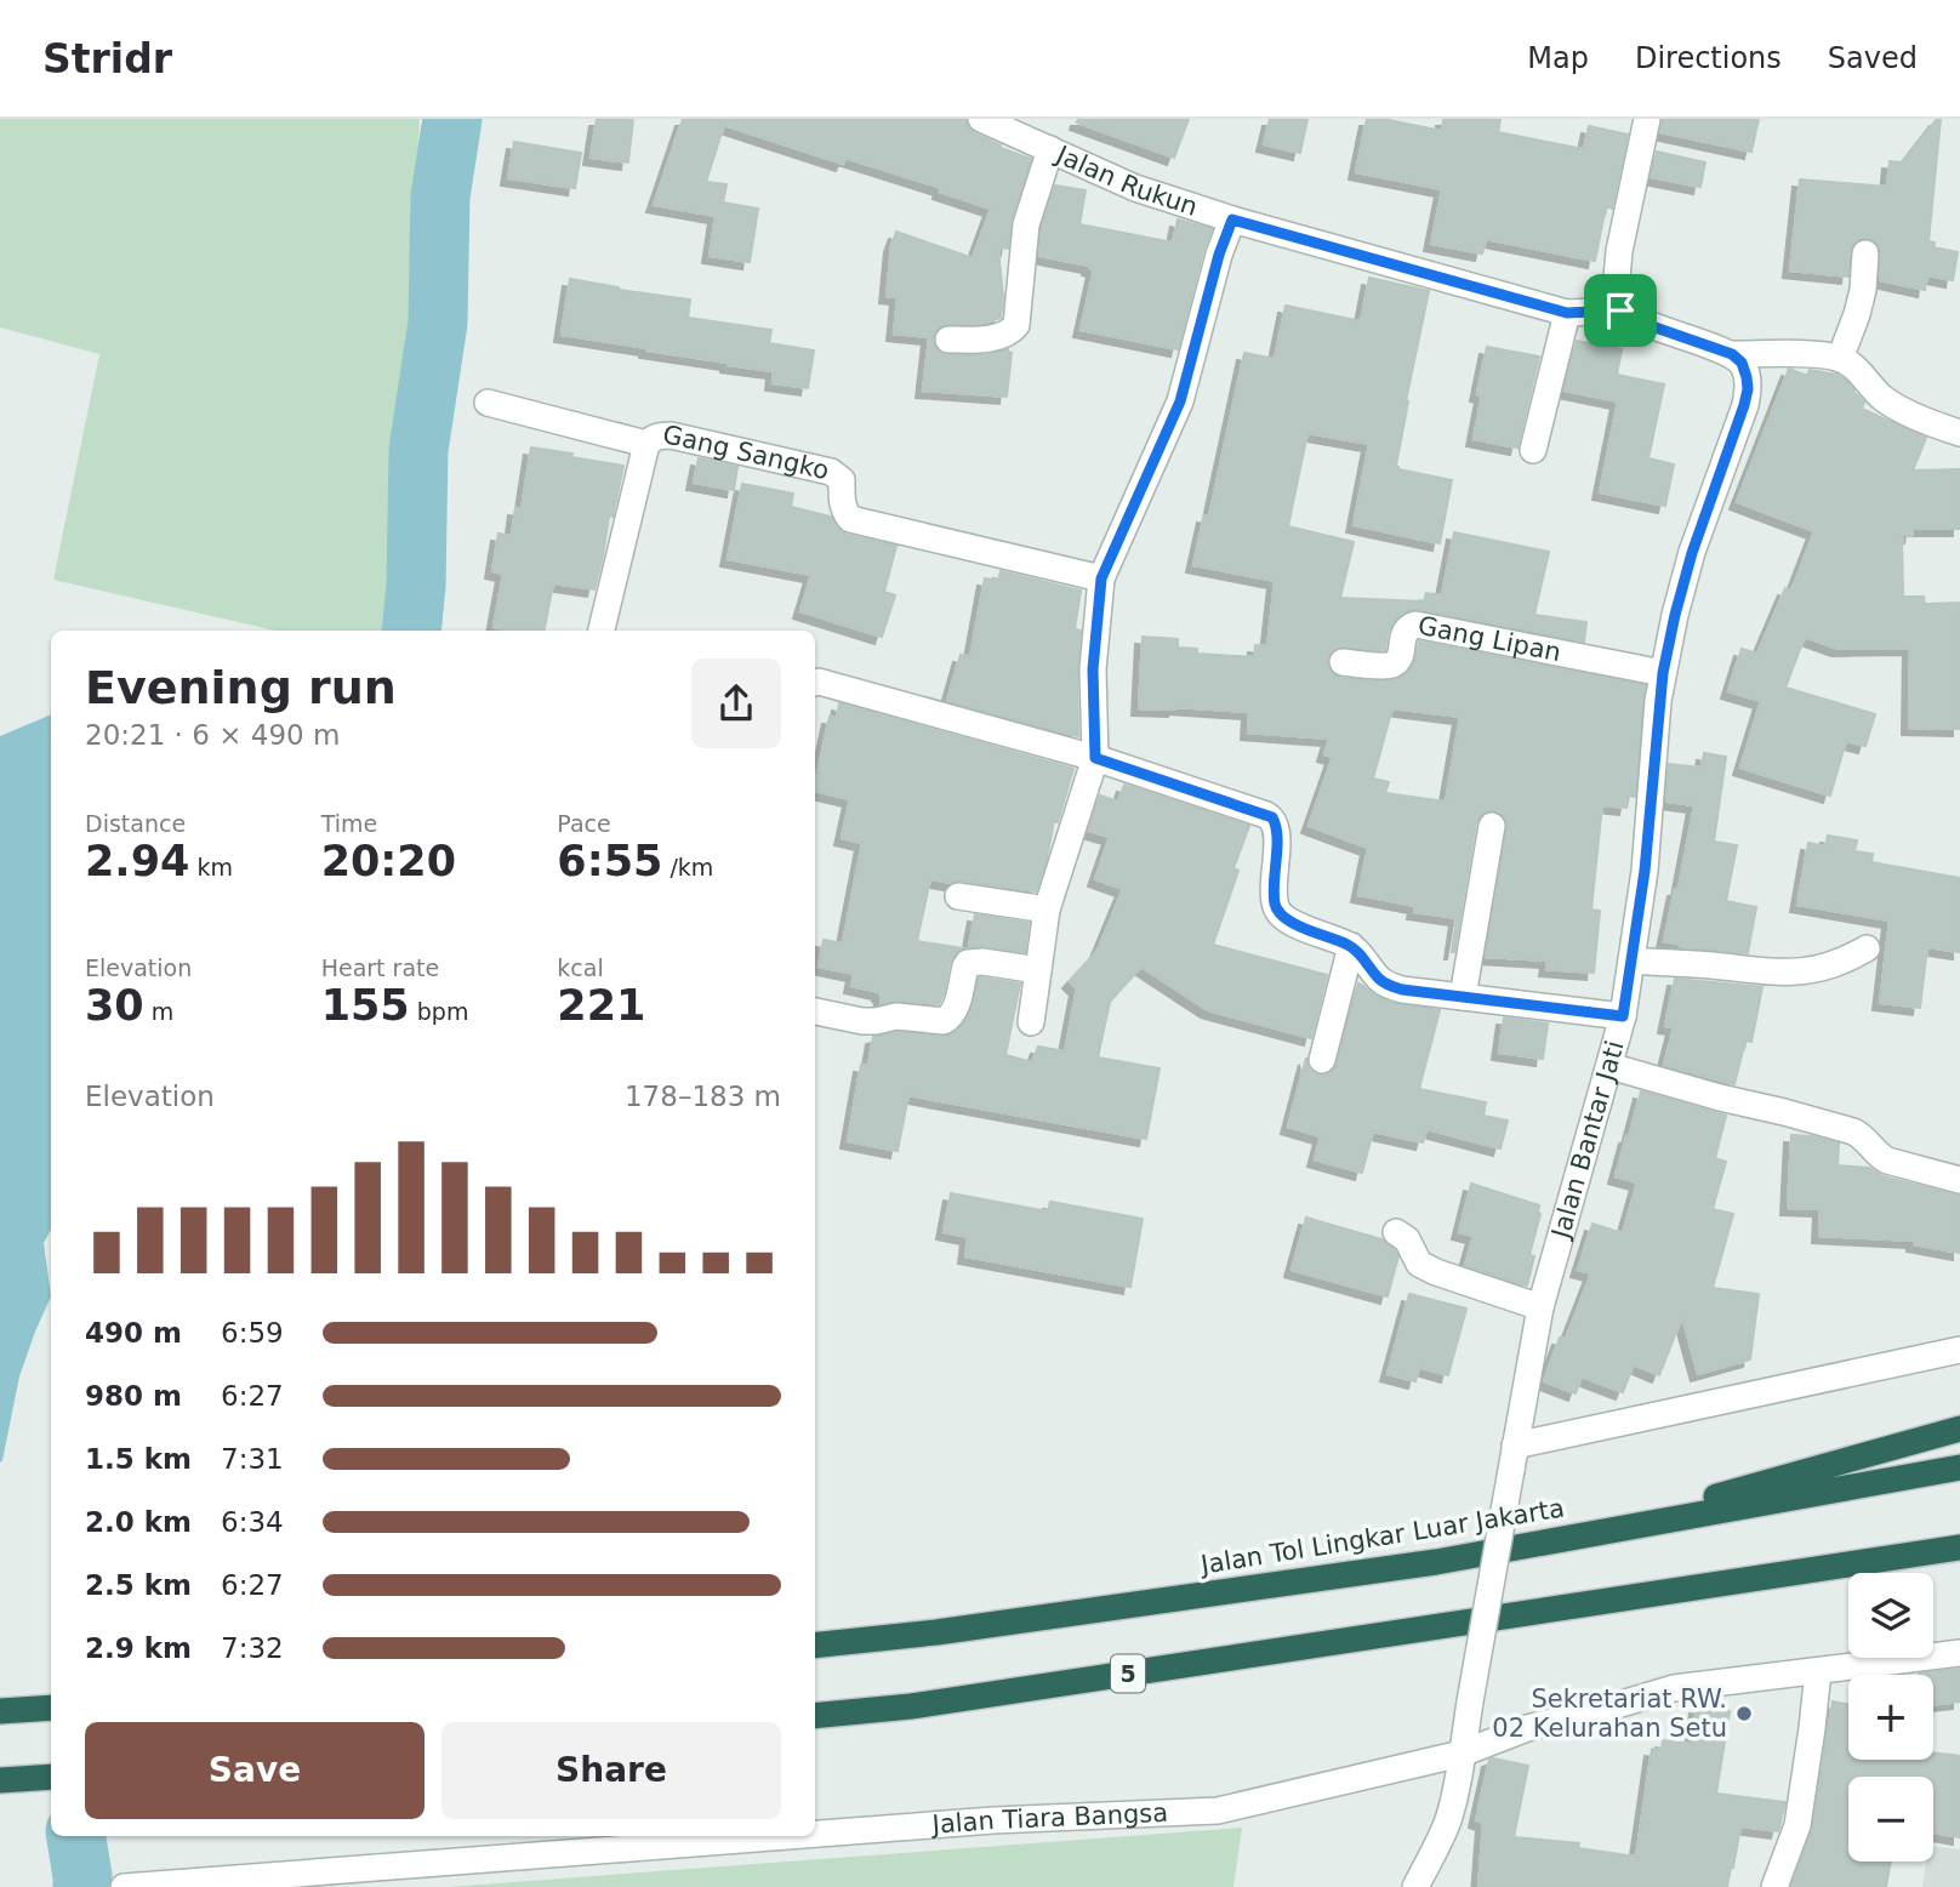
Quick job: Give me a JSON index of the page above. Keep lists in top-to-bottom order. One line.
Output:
{"streets":{"highway":["Jalan Tol Lingkar Luar Jakarta","5"],"street":["Jalan Rukun","Gang Sangko","Gang Lipan","Jalan Bantar Jati","Jalan Tiara Bangsa"]},"crossings":[["Jalan Rukun","Gang Sangko"],["Gang Lipan","Jalan Bantar Jati"],["Jalan Bantar Jati","Jalan Tiara Bangsa"]],"places":["Sekretariat RW. 02 Kelurahan Setu"],"page":{"header":"Stridr","nav":["Map","Directions","Saved"],"heading":["Evening run","20:21 · 6 × 490 m"],"stats":[["Distance","2.94 km"],["Time","20:20"],["Pace","6:55 /km"],["Elevation","30 m"],["Heart rate","155 bpm"],["kcal","221"]],"chart":["Elevation","178–183 m"],"list":[{"name":"490 m","note":"6:59"},{"name":"980 m","note":"6:27"},{"name":"1.5 km","note":"7:31"},{"name":"2.0 km","note":"6:34"},{"name":"2.5 km","note":"6:27"},{"name":"2.9 km","note":"7:32"}],"map_buttons":["+","−"],"buttons":["Save","Share"]}}
